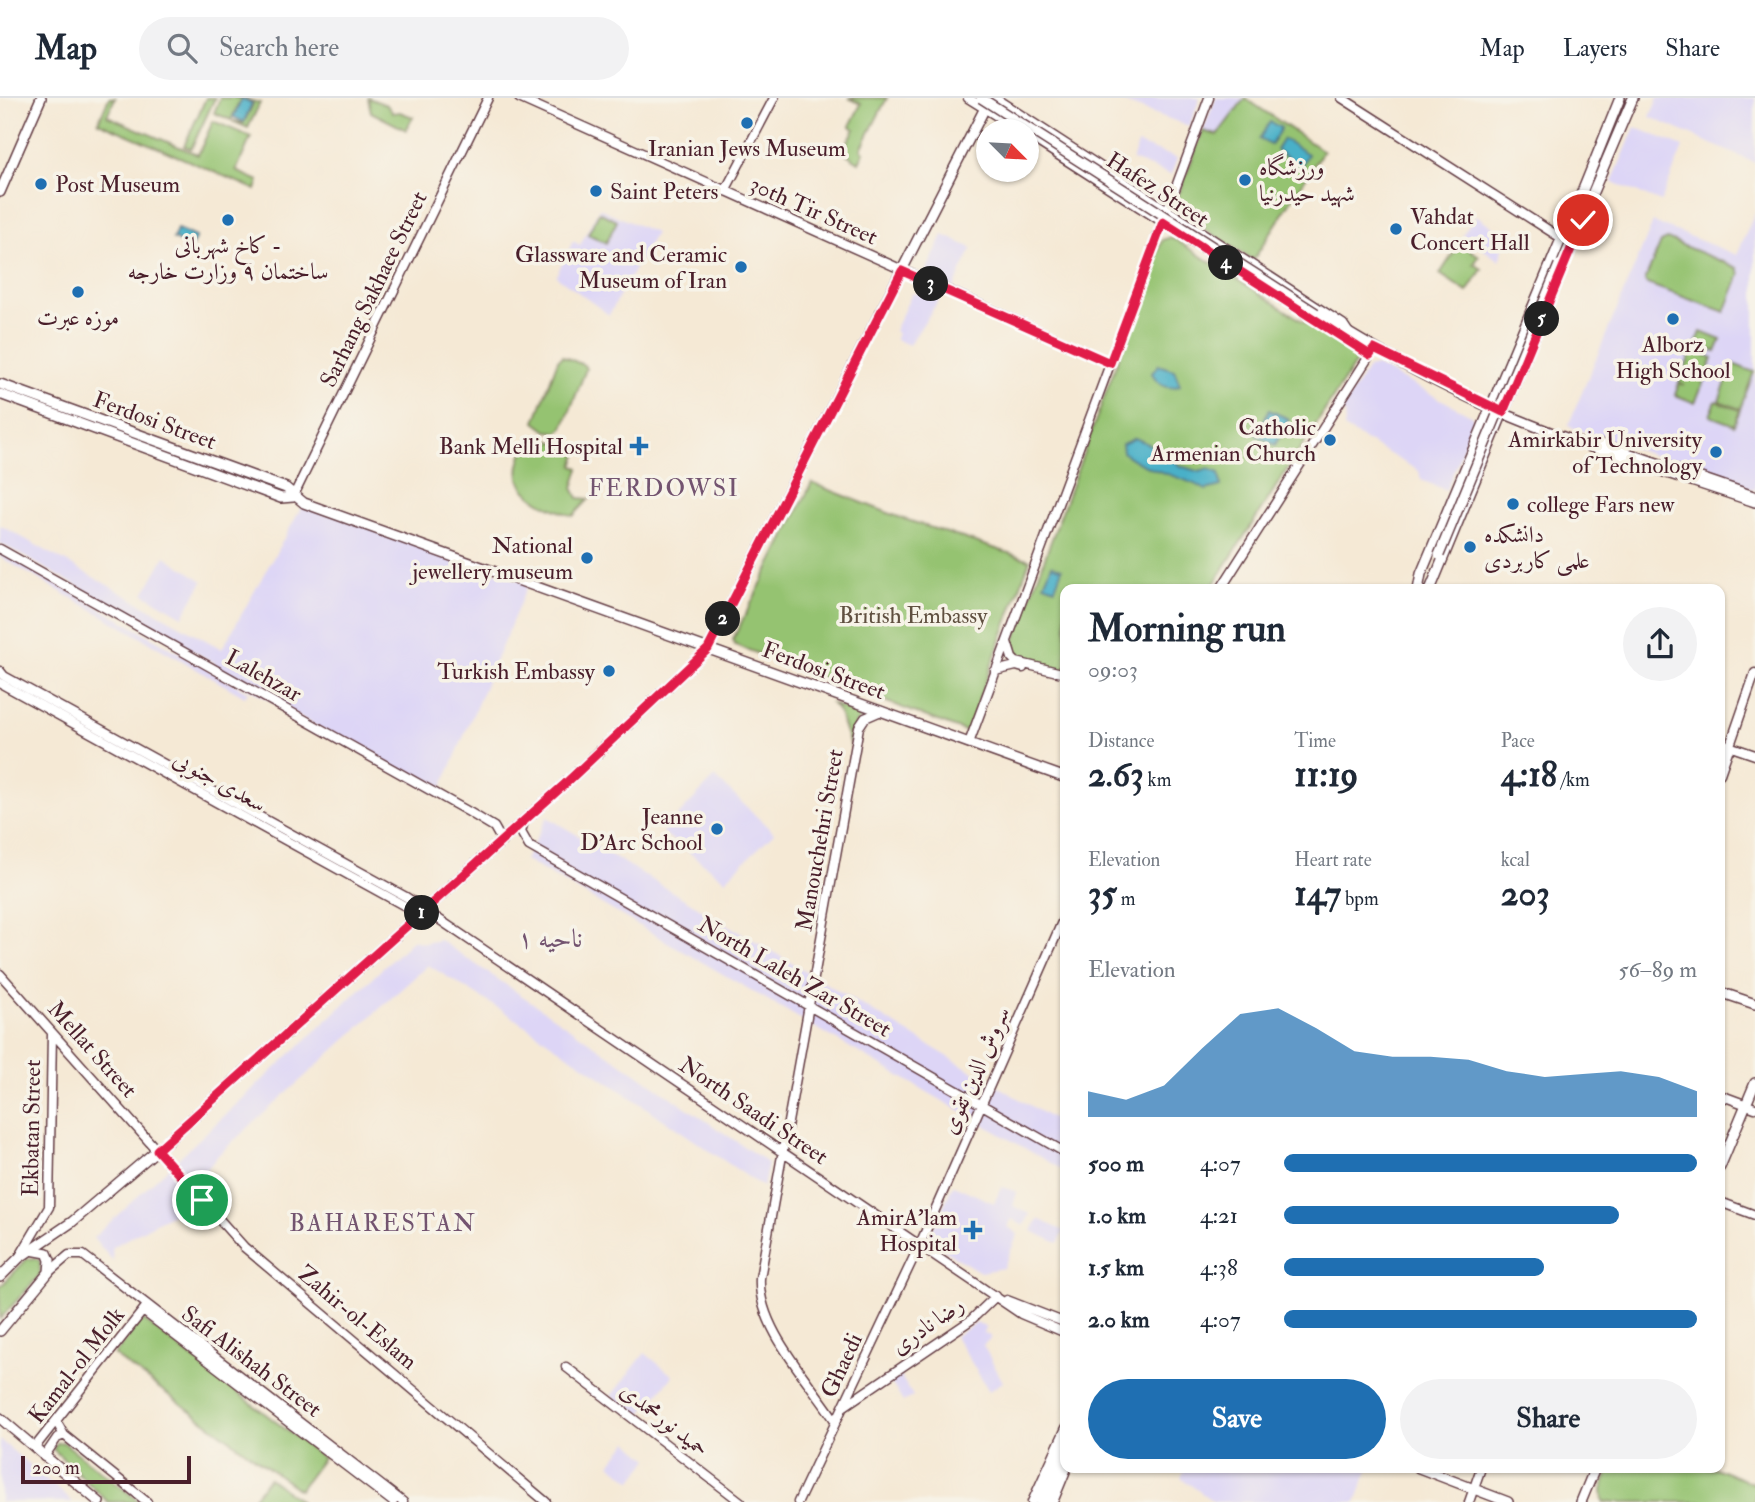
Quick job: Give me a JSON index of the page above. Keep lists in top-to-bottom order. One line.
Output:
{"streets":{"main road":["Hafez Street","30th Tir Street","Sarhang Sakhaee Street","Ferdosi Street","Lalehzar","سعدی جنوبی","Manouchehri Street","North Laleh Zar Street","Mellat Street","سروش الدین تقوی","North Saadi Street","Ekbatan Street","Zahir-ol-Eslam","رضا نادری","Safi Alishah Street","Kamal-ol Molk","Ghaedi","حمید نورمحمدی"]},"crossings":[["Sarhang Sakhaee Street","Ferdosi Street"],["Ferdosi Street","Manouchehri Street"],["سعدی جنوبی","North Saadi Street"],["Manouchehri Street","North Laleh Zar Street"],["Manouchehri Street","North Saadi Street"],["Manouchehri Street","Ghaedi"],["North Laleh Zar Street","سروش الدین تقوی"],["Mellat Street","Ekbatan Street"],["Mellat Street","Zahir-ol-Eslam"],["سروش الدین تقوی","North Saadi Street"],["سروش الدین تقوی","Ghaedi"],["North Saadi Street","رضا نادری"],["North Saadi Street","Ghaedi"],["رضا نادری","Ghaedi"],["Safi Alishah Street","Kamal-ol Molk"]],"districts":["FERDOWSI","ناحیه ۱","BAHARESTAN"],"parks":["British Embassy"],"places":{"other":["Iranian Jews Museum","ورزشگاه شهید حیدرنیا","Post Museum","Saint Peters","کاخ شهربانی - ساختمان ۹ وزارت خارجه","Vahdat Concert Hall","Glassware and Ceramic Museum of Iran","موزه عبرت","Alborz High School","Catholic Armenian Church","Amirkabir University of Technology","college Fars new","دانشکده علمی کاربردی","National jewellery museum","Turkish Embassy","Jeanne D'Arc School"],"health":["Bank Melli Hospital","AmirA'lam Hospital"]},"scale_bar":"200 m","north":"bottom right","page":{"header":"Map","search":"Search here","nav":["Map","Layers","Share"],"pins":["4","3","5","2","1"],"heading":["Morning run","09:03"],"stats":[["Distance","2.63 km"],["Time","11:19"],["Pace","4:18 /km"],["Elevation","35 m"],["Heart rate","147 bpm"],["kcal","203"]],"chart":["Elevation","56–89 m"],"list":[{"name":"500 m","note":"4:07"},{"name":"1.0 km","note":"4:21"},{"name":"1.5 km","note":"4:38"},{"name":"2.0 km","note":"4:07"}],"buttons":["Save","Share"],"scale":"200 m"}}
